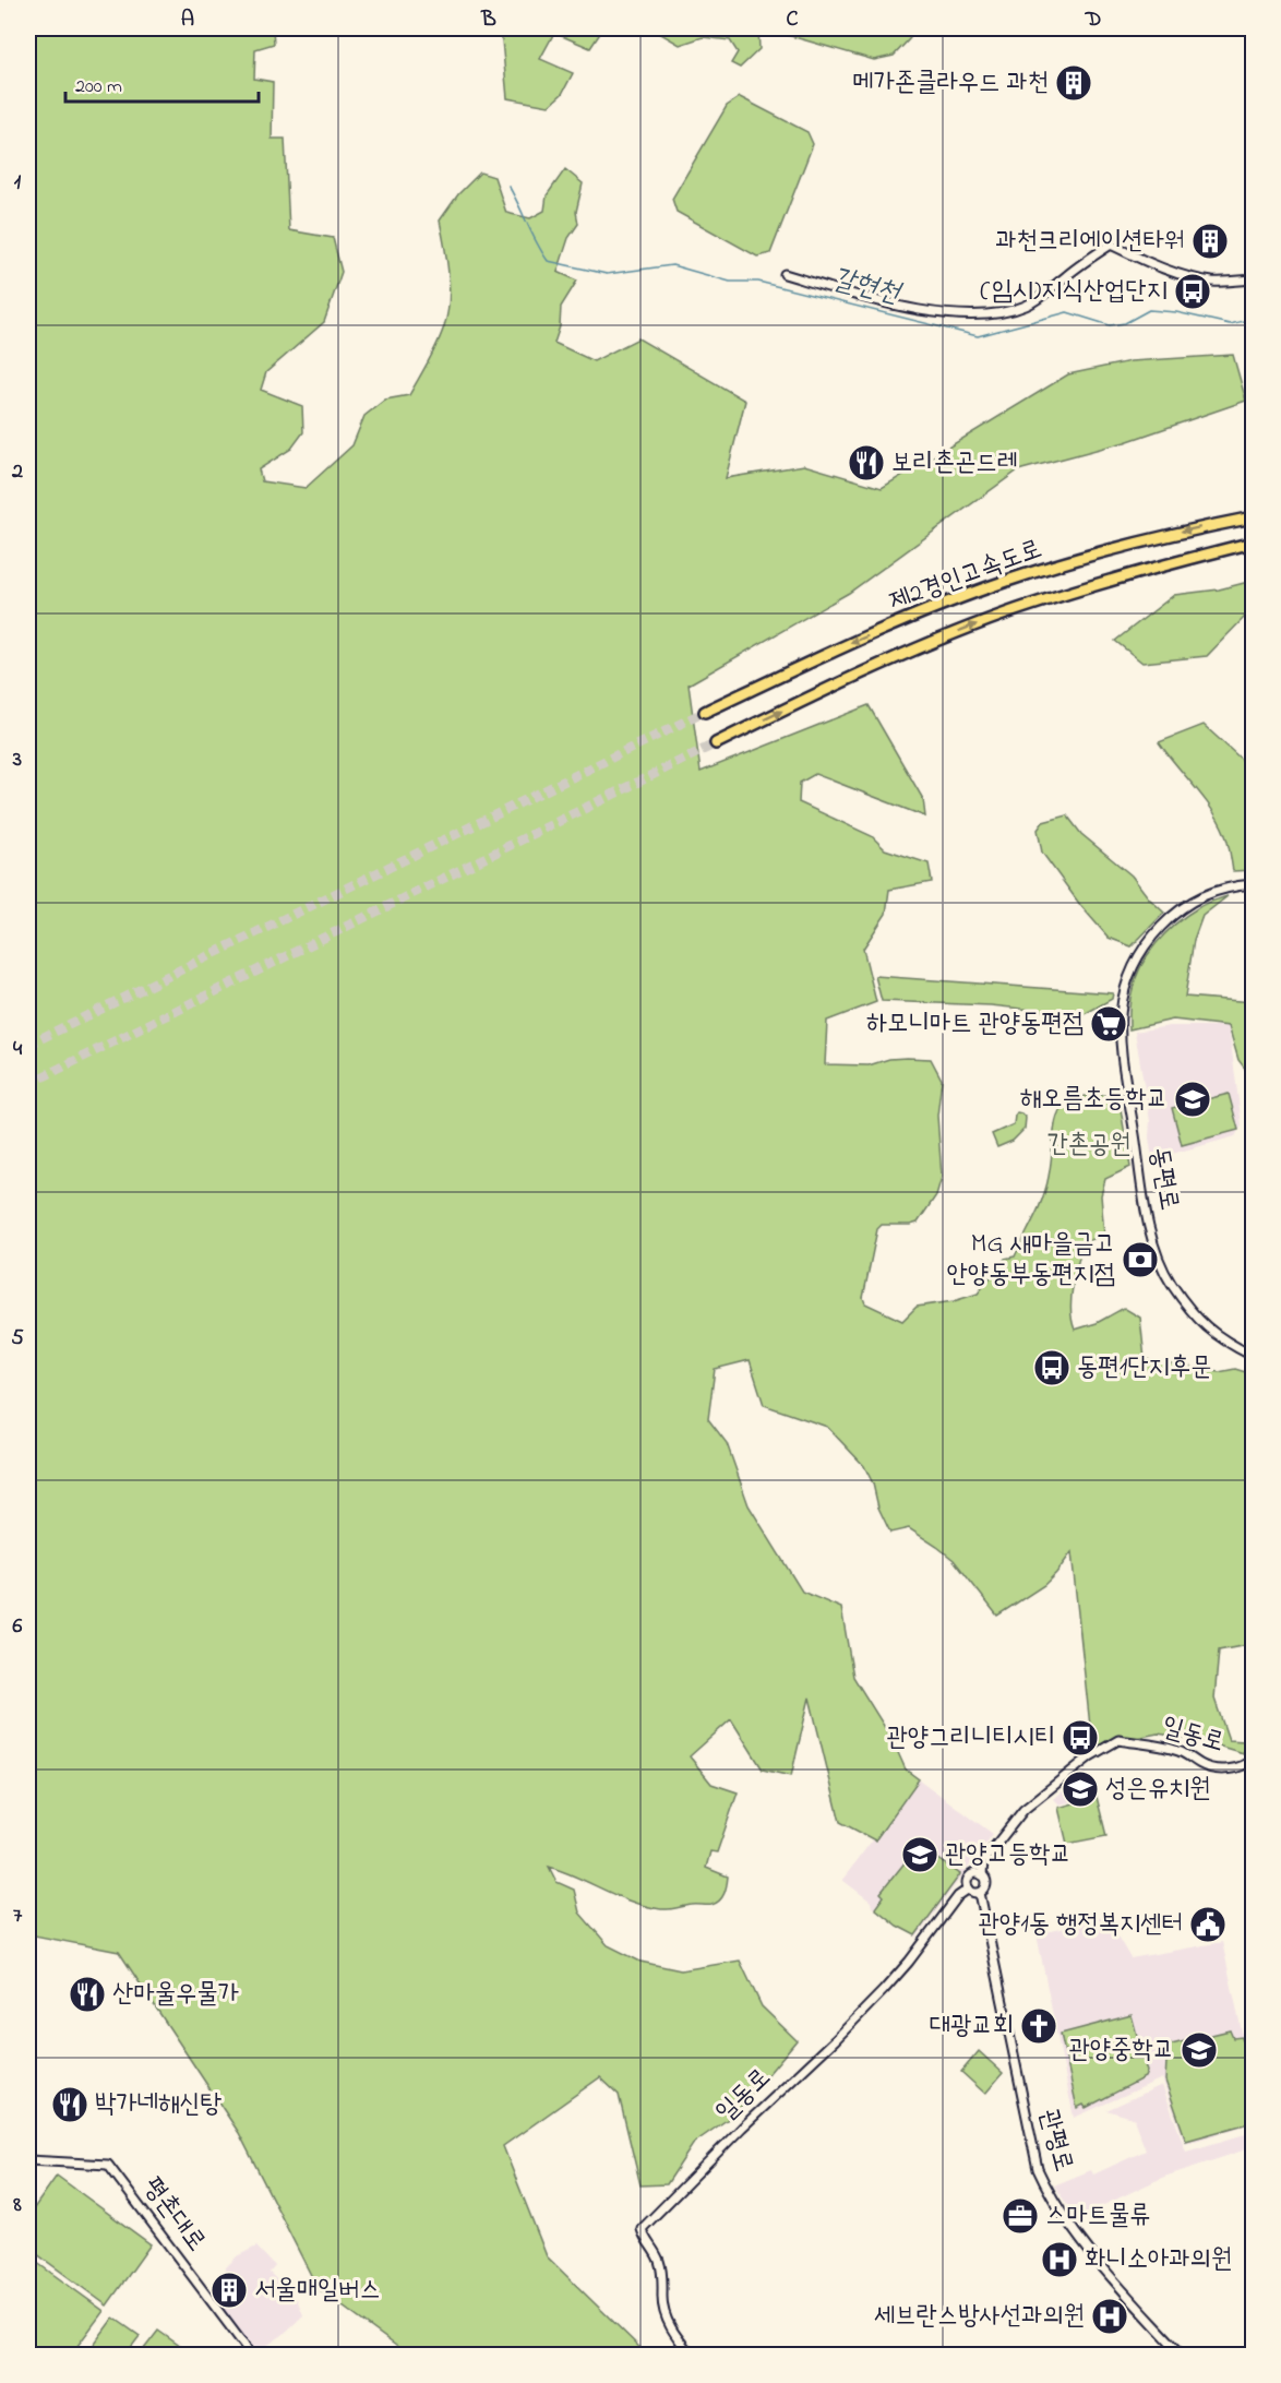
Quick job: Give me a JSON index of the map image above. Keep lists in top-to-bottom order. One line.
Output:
{"streets":{"highway":["제2경인고속도로"],"street":["동편로","일동로","관평로","평촌대로"]},"crossings":[["일동로","관평로"]],"water":["갈현천"],"parks":["간촌공원"],"places":{"building":["메가존클라우드 과천","과천크리에이션타워","서울매일버스"],"bus stop":["(임시)지식산업단지","동편1단지후문","관양그리니티시티"],"restaurant":["보리촌곤드레","산마울우물가","박가네해신탕"],"supermarket":["하모니마트 관양동편점"],"school or university":["해오름초등학교","성은유치원","관양고등학교","관양중학교"],"bank":["MG 새마을금고 안양동부동편지점"],"public building":["관양1동 행정복지센터"],"church":["대광교회"],"office":["스마트물류"],"hospital":["화니소아과의원","세브란스방사선과의원"]},"scale_bar":"200 m","grid":{"columns":["A","B","C","D"],"rows":["1","2","3","4","5","6","7","8"]}}
